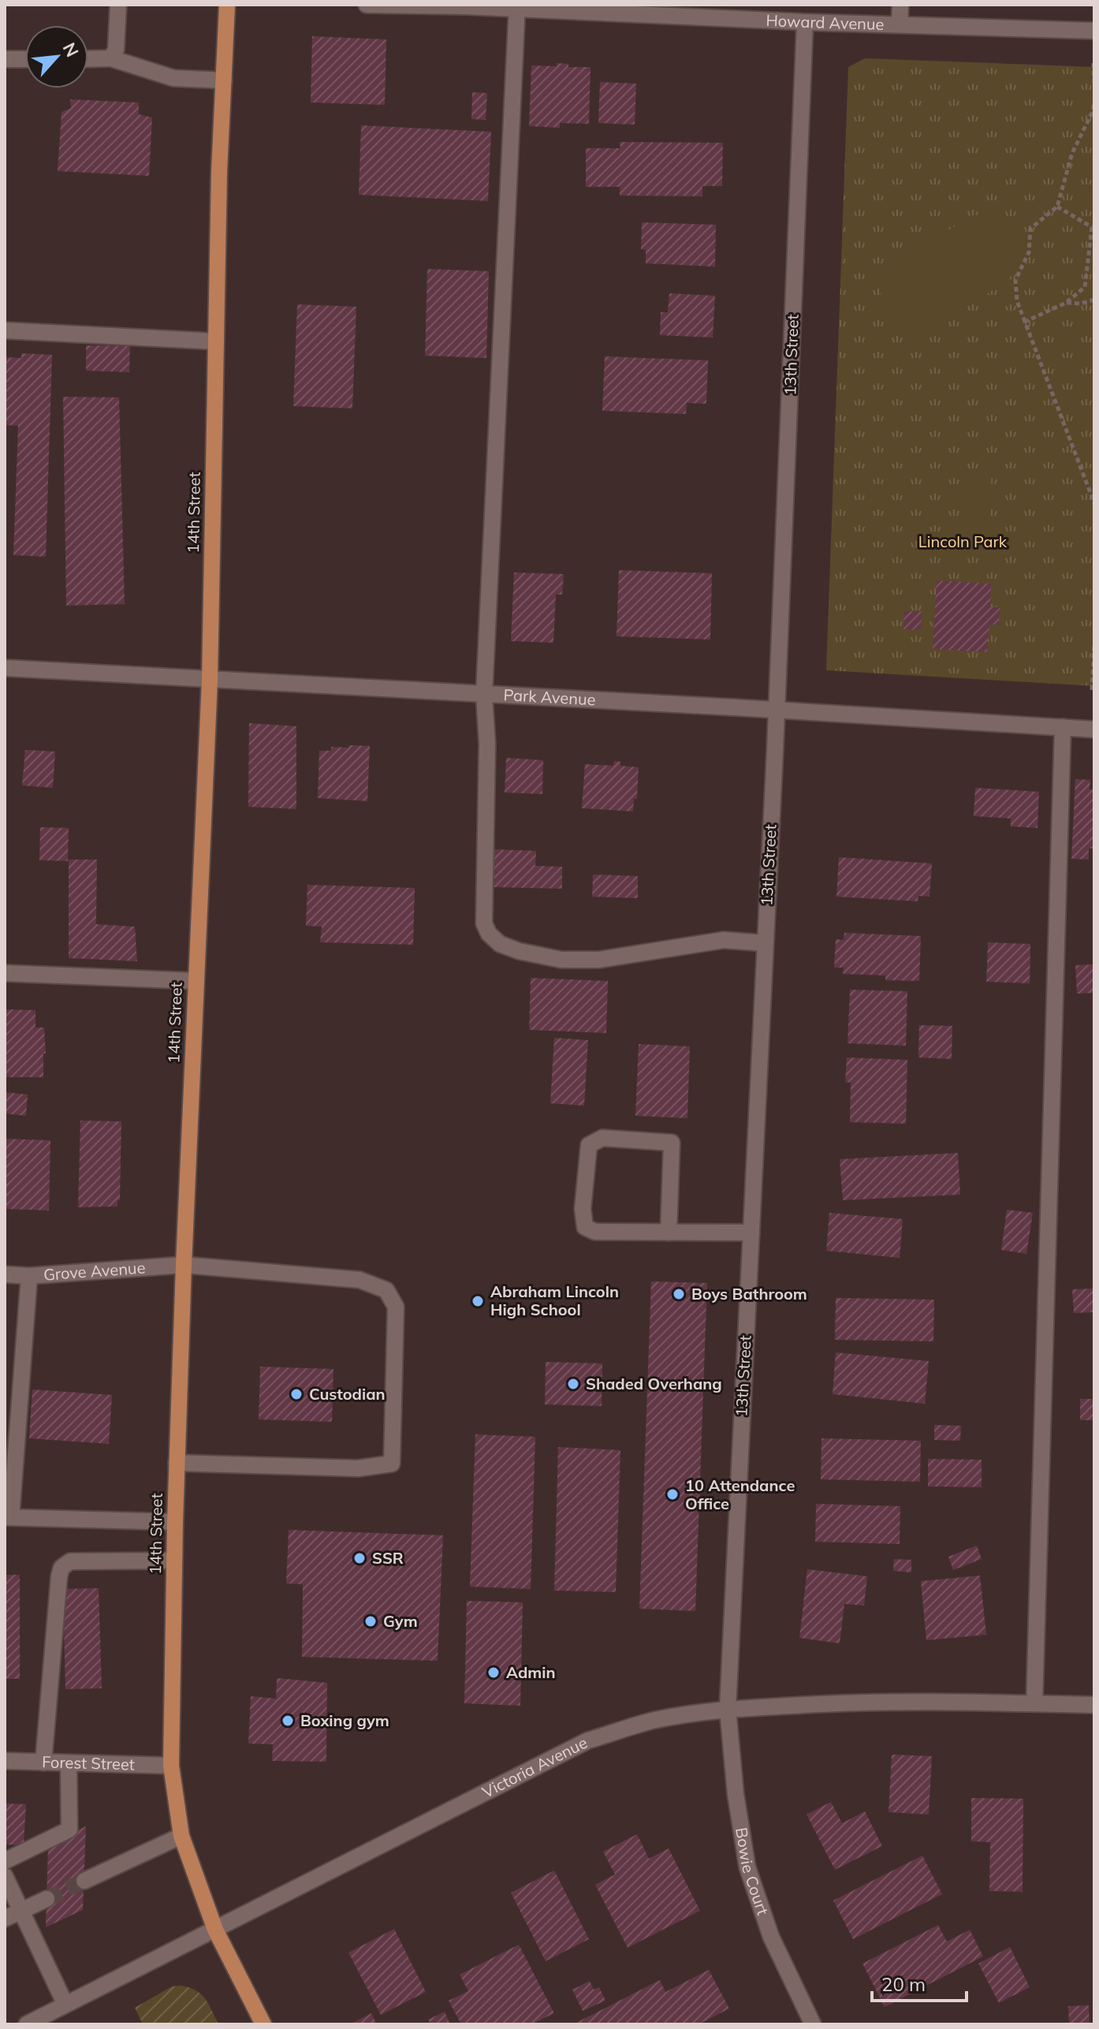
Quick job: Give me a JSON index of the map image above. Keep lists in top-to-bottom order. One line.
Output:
{"streets":{"main road":["14th Street"],"street":["Howard Avenue","13th Street","Park Avenue","Grove Avenue","Forest Street","Victoria Avenue","Bowie Court"]},"crossings":[["Howard Avenue","13th Street"],["13th Street","Park Avenue"],["13th Street","Victoria Avenue"],["13th Street","Bowie Court"],["14th Street","Park Avenue"],["14th Street","Grove Avenue"],["14th Street","Forest Street"],["14th Street","Victoria Avenue"],["Victoria Avenue","Bowie Court"]],"parks":["Lincoln Park"],"places":["Boys Bathroom","Abraham Lincoln High School","Shaded Overhang","Custodian","10 Attendance Office","SSR","Gym","Admin","Boxing gym"],"scale_bar":"20 m","north":"top right"}
